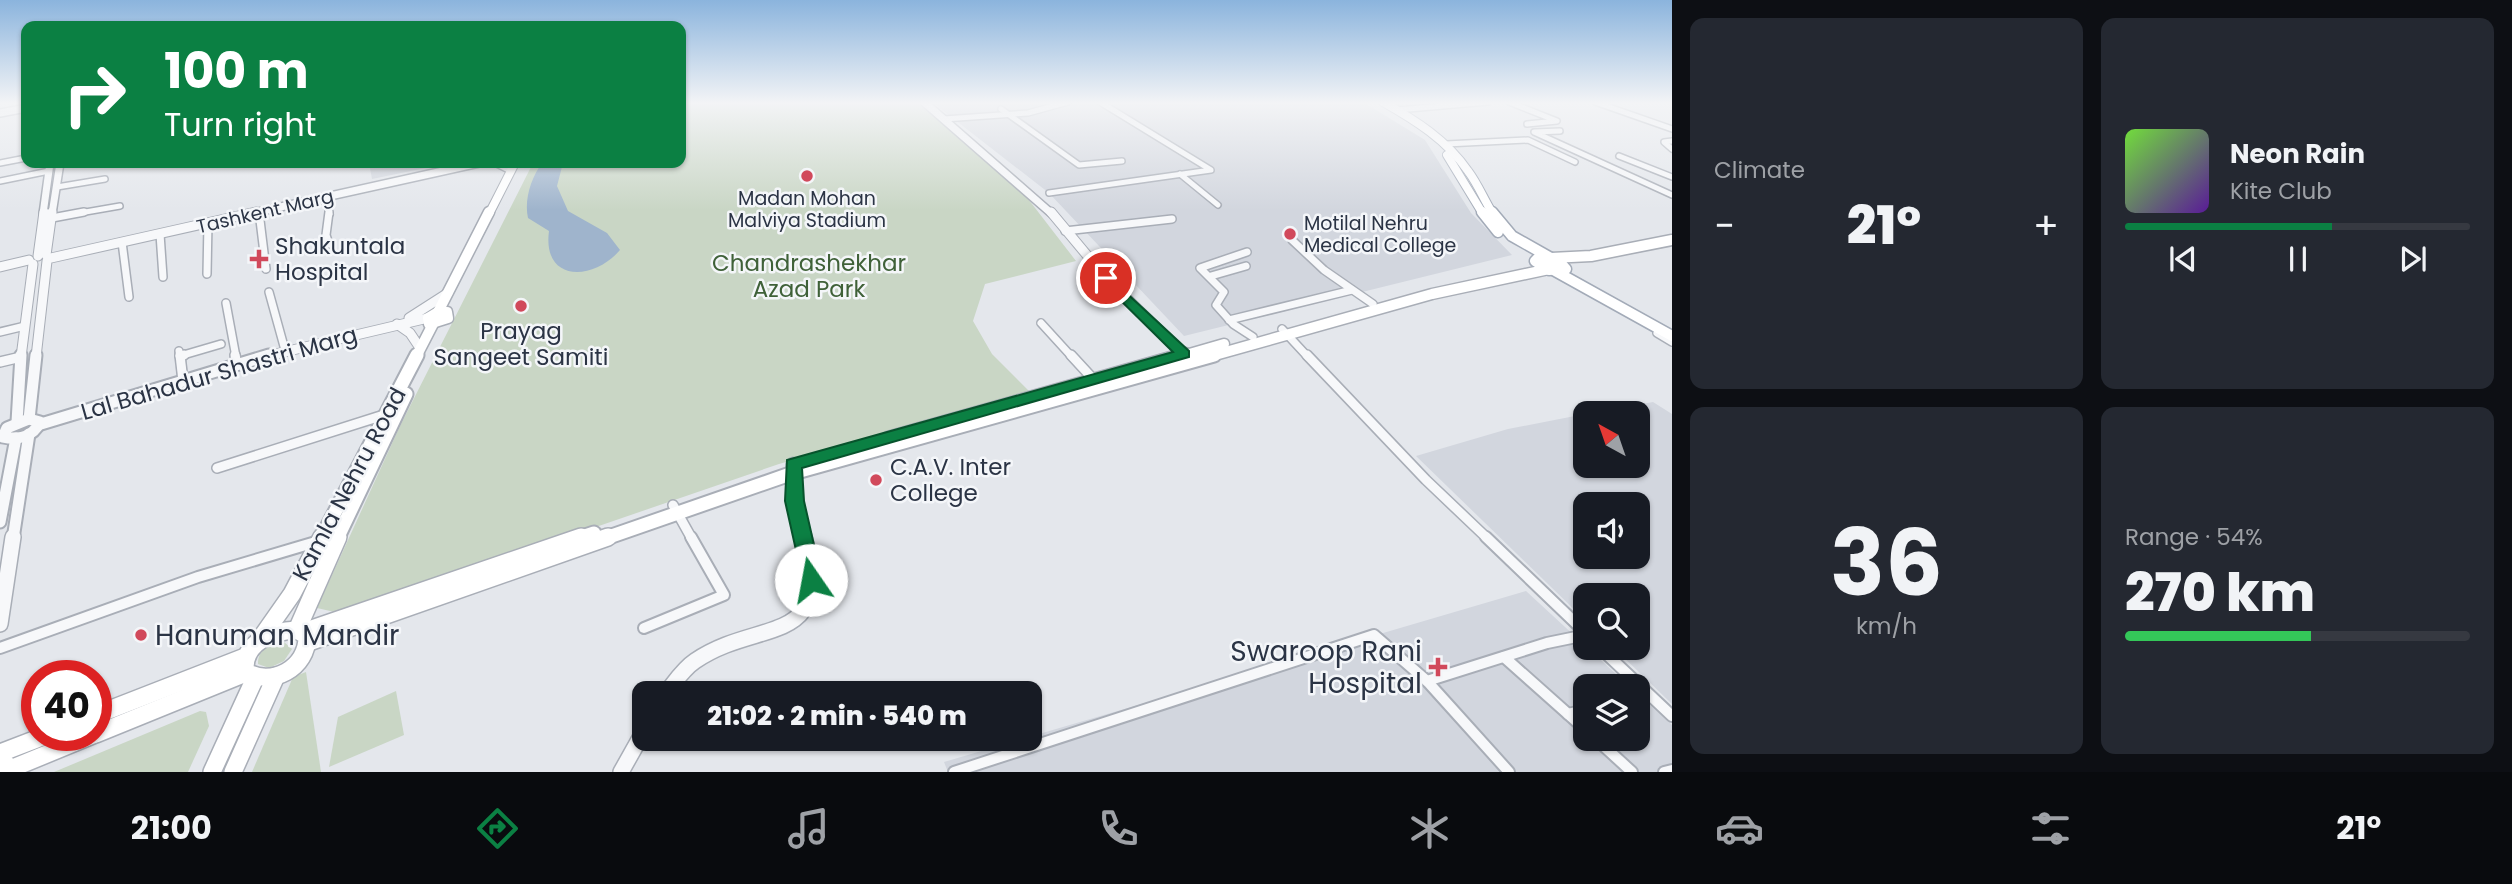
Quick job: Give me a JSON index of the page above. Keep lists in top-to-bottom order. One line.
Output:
{"streets":{"main road":["Kamla Nehru Road"],"street":["Tashkent Marg","Lal Bahadur Shastri Marg"]},"parks":["Chandrashekhar Azad Park"],"places":{"other":["Madan Mohan Malviya Stadium","Motilal Nehru Medical College","Prayag Sangeet Samiti","C.A.V. Inter College","Hanuman Mandir"],"health":["Shakuntala Hospital","Swaroop Rani Hospital"]},"north":"top left","page":{"tile":["Climate",["36","km/h"],["Range · 54%","270 km"]],"turn":["100 m","Turn right"],"song":["Neon Rain","Kite Club"],"heat":["−","21°","+"],"limit":"40","trip":"21:02 · 2 min · 540 m","tabs":["21:00","21°"]}}
